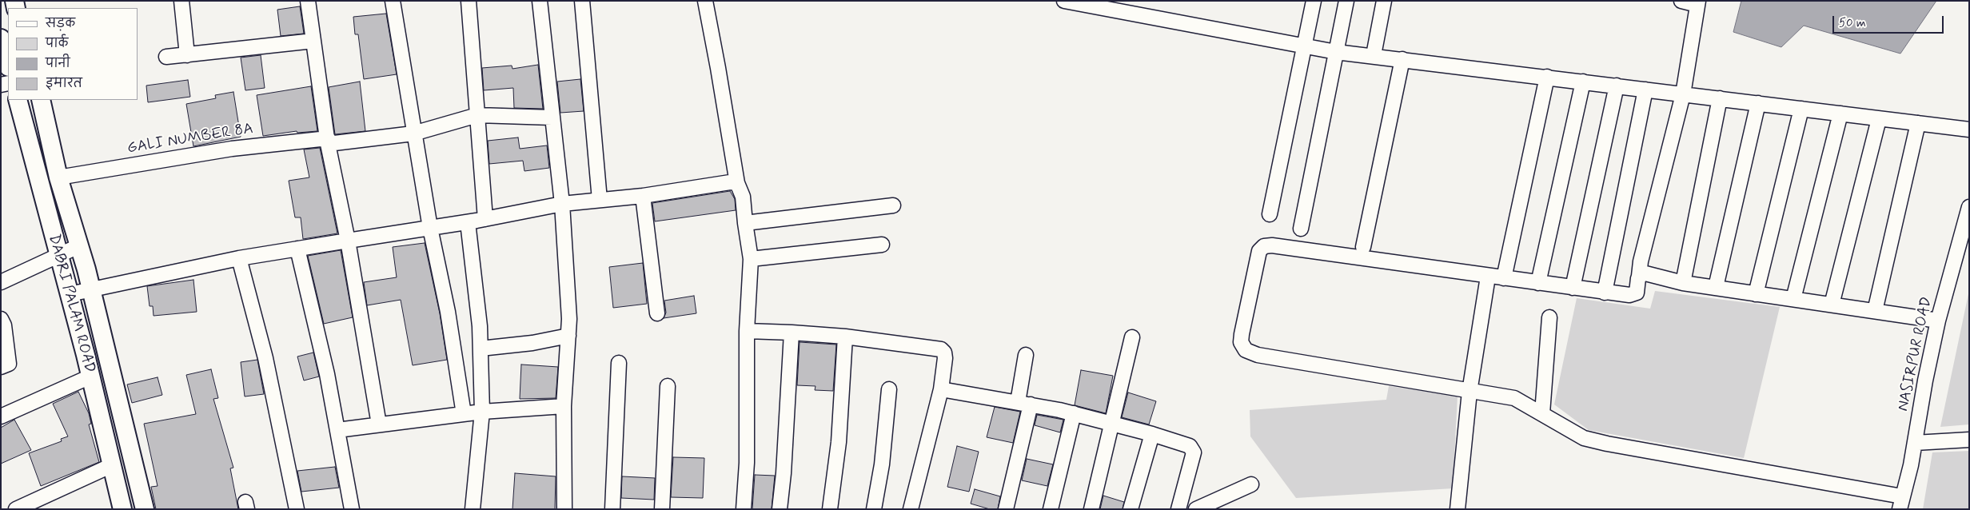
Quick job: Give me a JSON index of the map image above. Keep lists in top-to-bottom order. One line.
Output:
{"streets":{"main road":["DABRI PALAM ROAD"],"street":["GALI NUMBER 8A","NASIRPUR ROAD"]},"crossings":[["GALI NUMBER 8A","DABRI PALAM ROAD"]],"legend":["सड़क","पार्क","पानी","इमारत"],"scale_bar":"50 m"}
